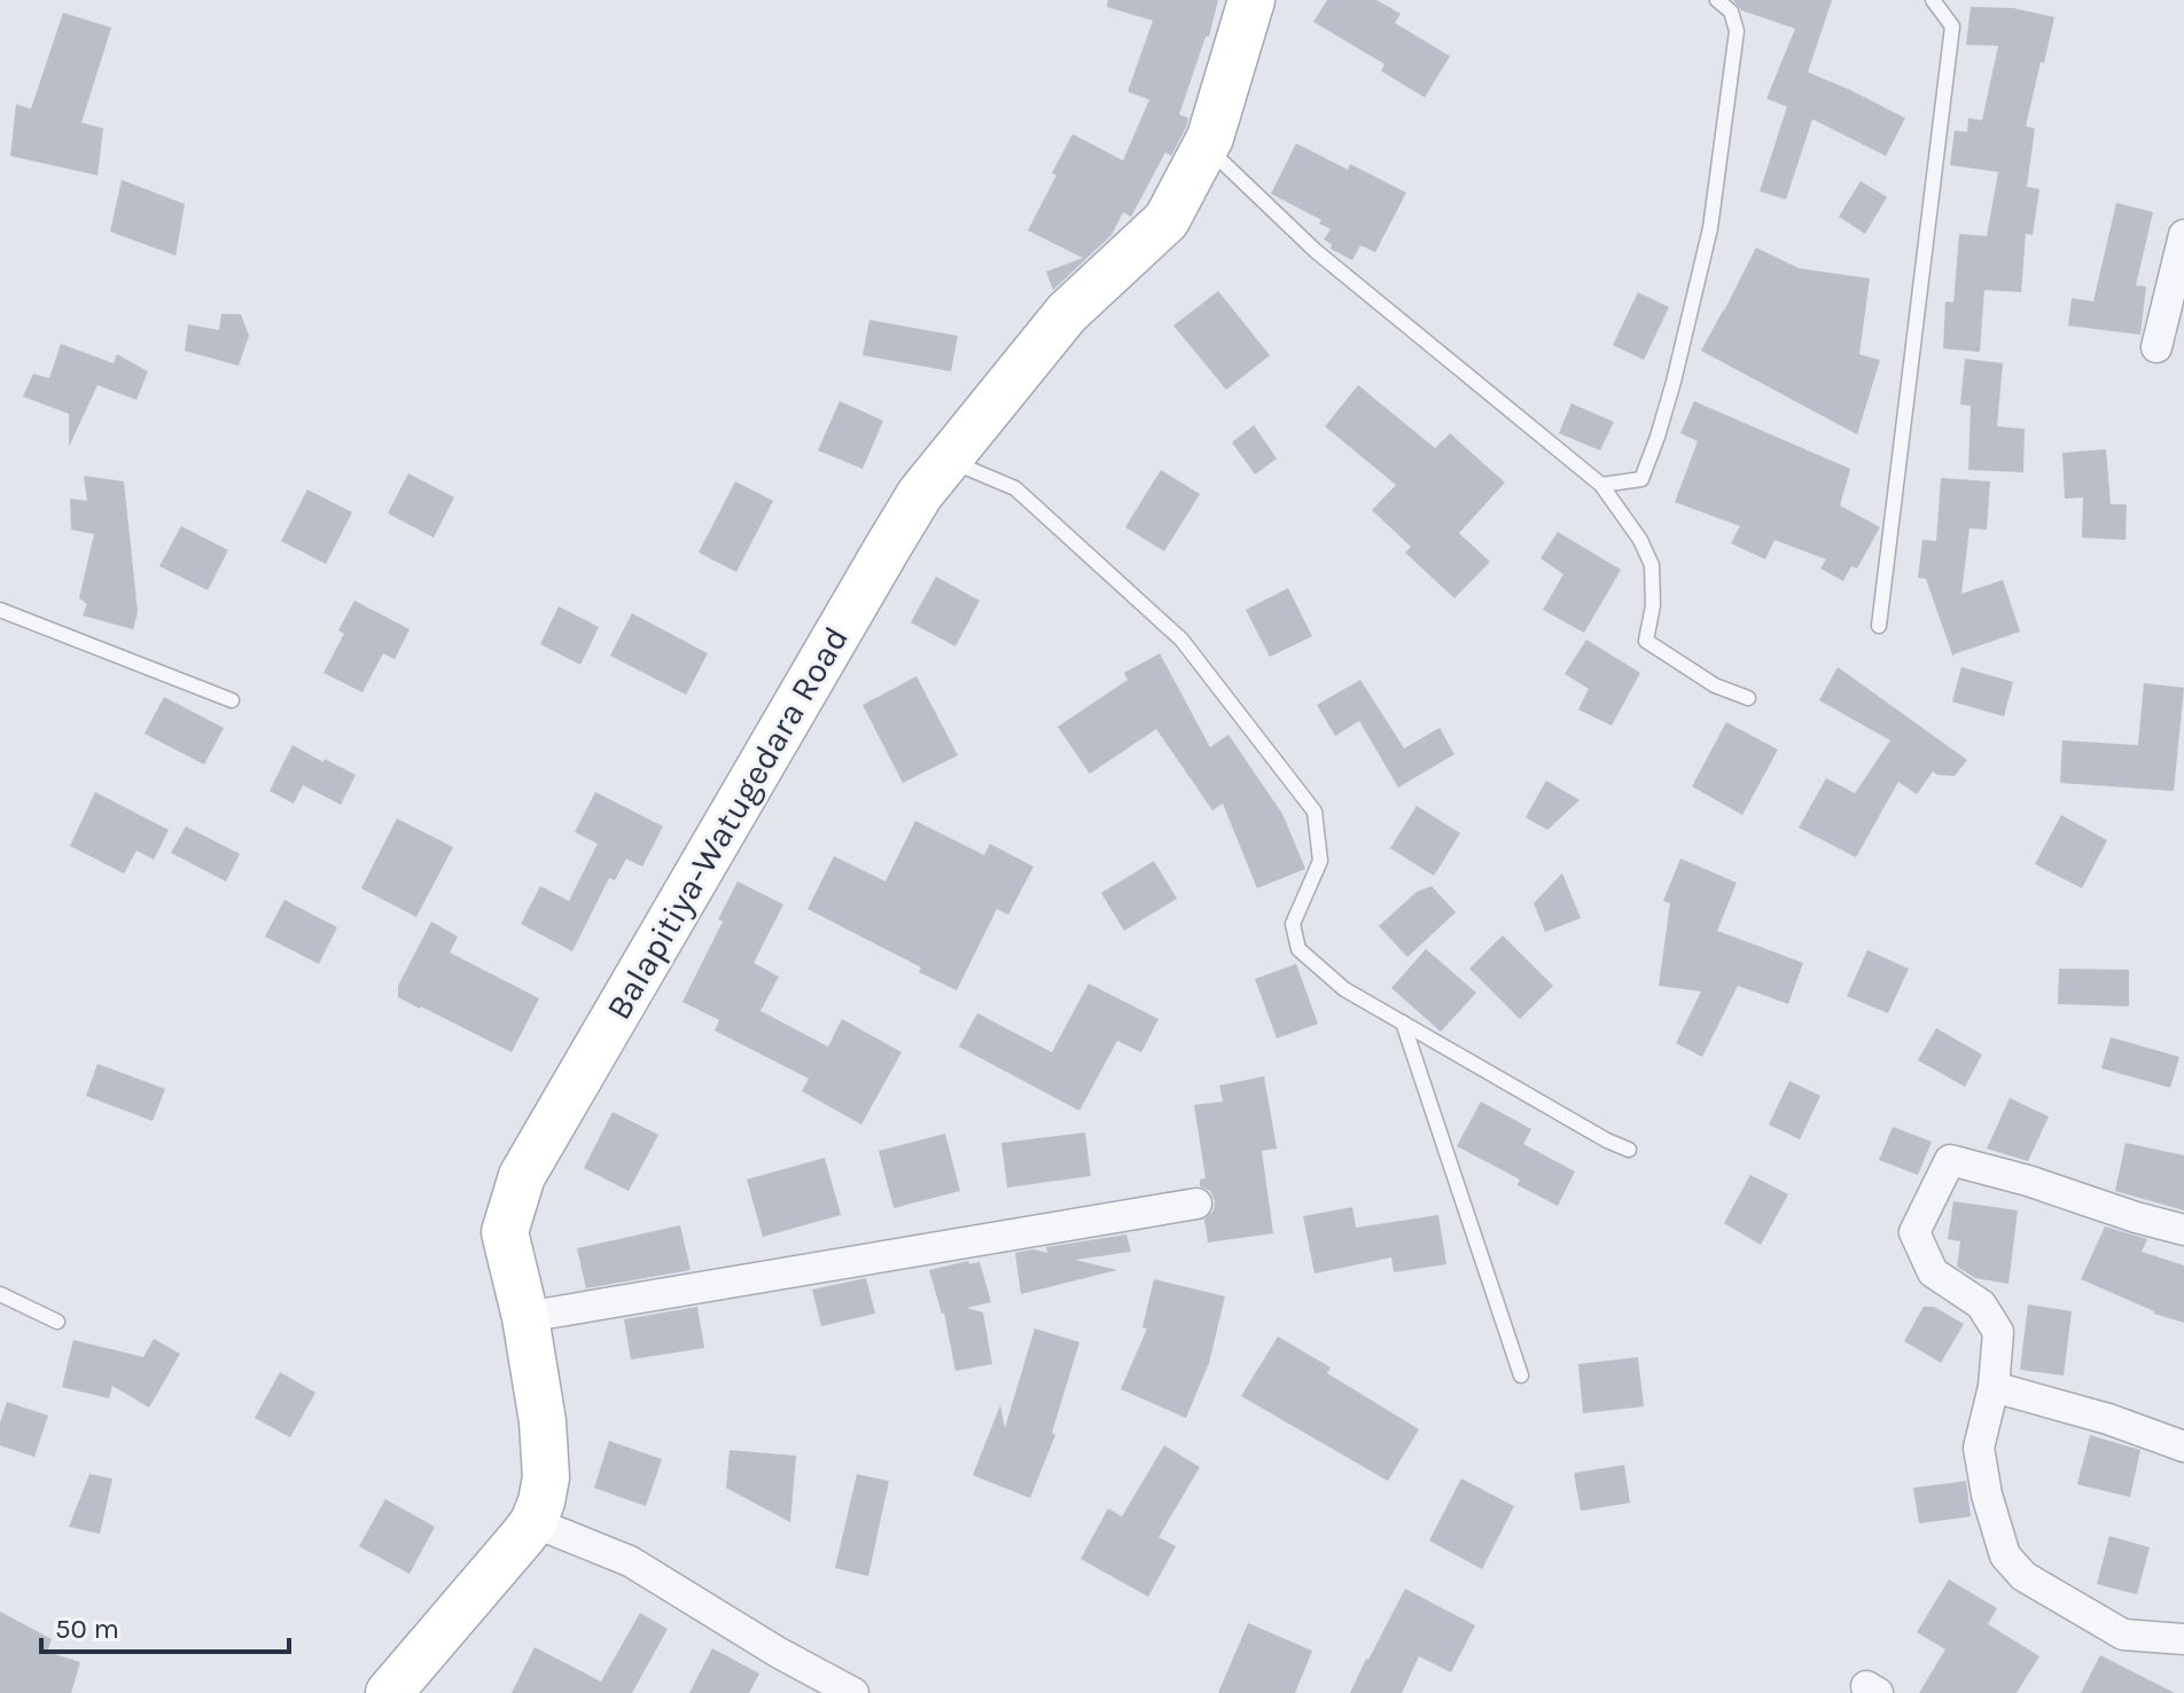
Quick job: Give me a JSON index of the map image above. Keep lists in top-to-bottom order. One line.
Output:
{"streets":{"main road":["Balapitiya-Watugedara Road"]},"scale_bar":"50 m"}
